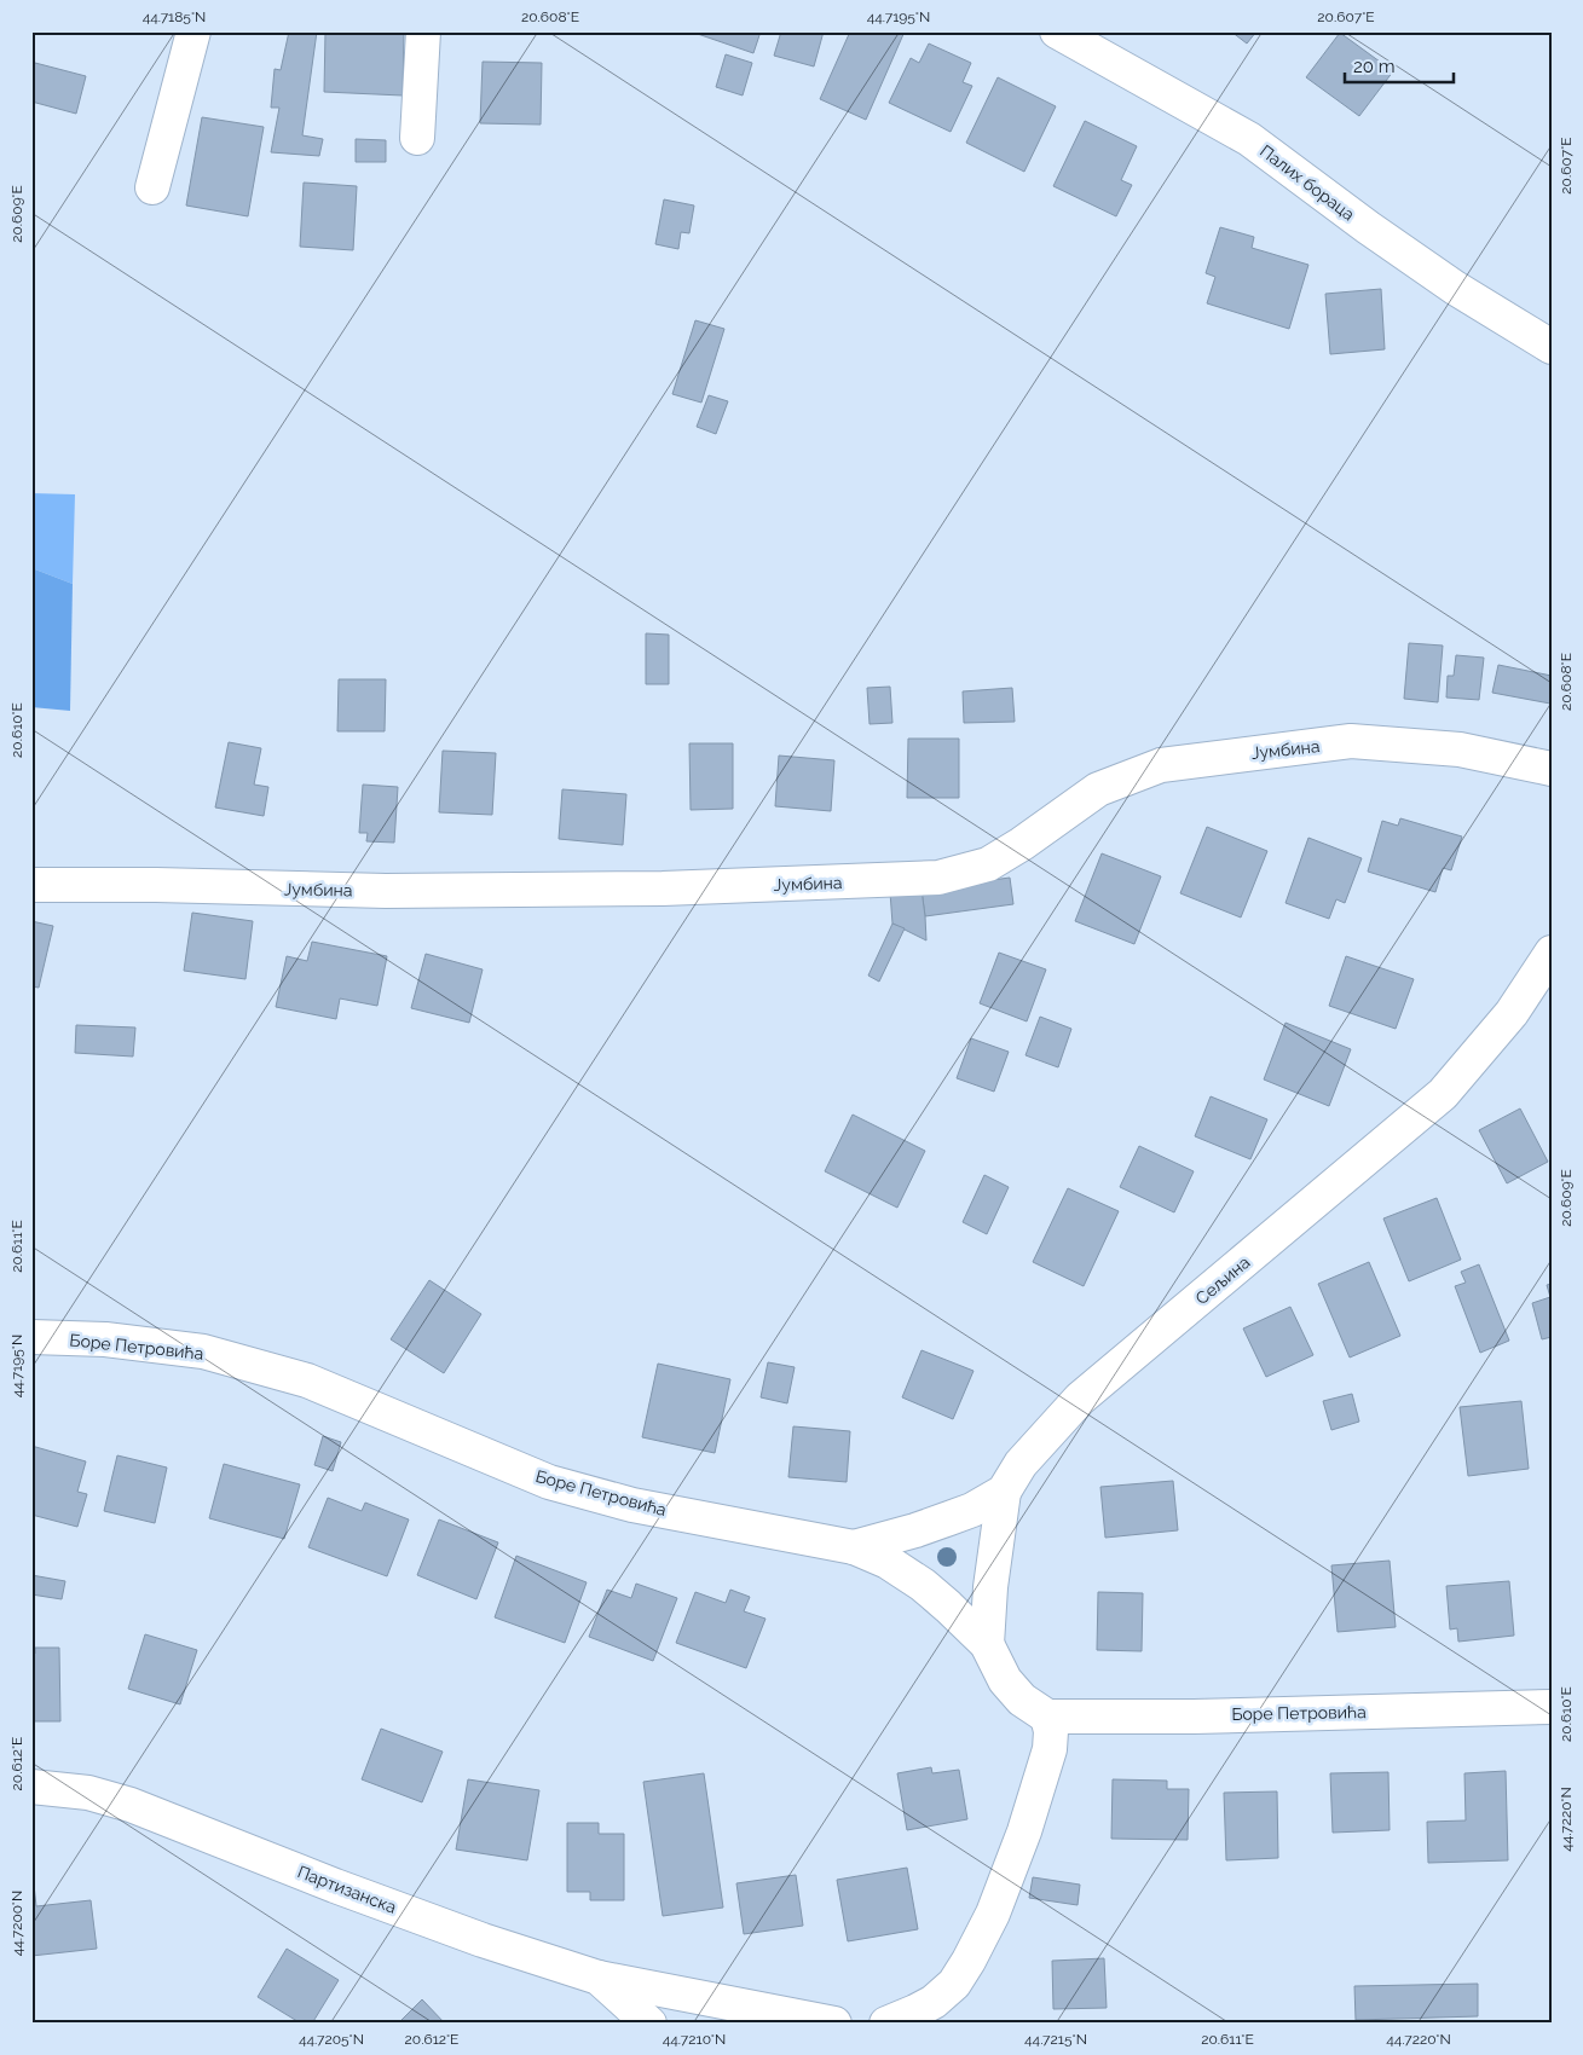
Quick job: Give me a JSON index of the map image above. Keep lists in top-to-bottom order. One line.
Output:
{"streets":{"street":["Палих бораца","Јумбина","Сељина","Боре Петровића","Партизанска"]},"crossings":[["Сељина","Боре Петровића"]],"scale_bar":"20 m","coordinates":["44.7185°N","20.608°E","44.7195°N","20.607°E","20.609°E","20.610°E","20.611°E","20.612°E","44.7220°N","44.7200°N","44.7205°N","44.7210°N","44.7215°N"]}
